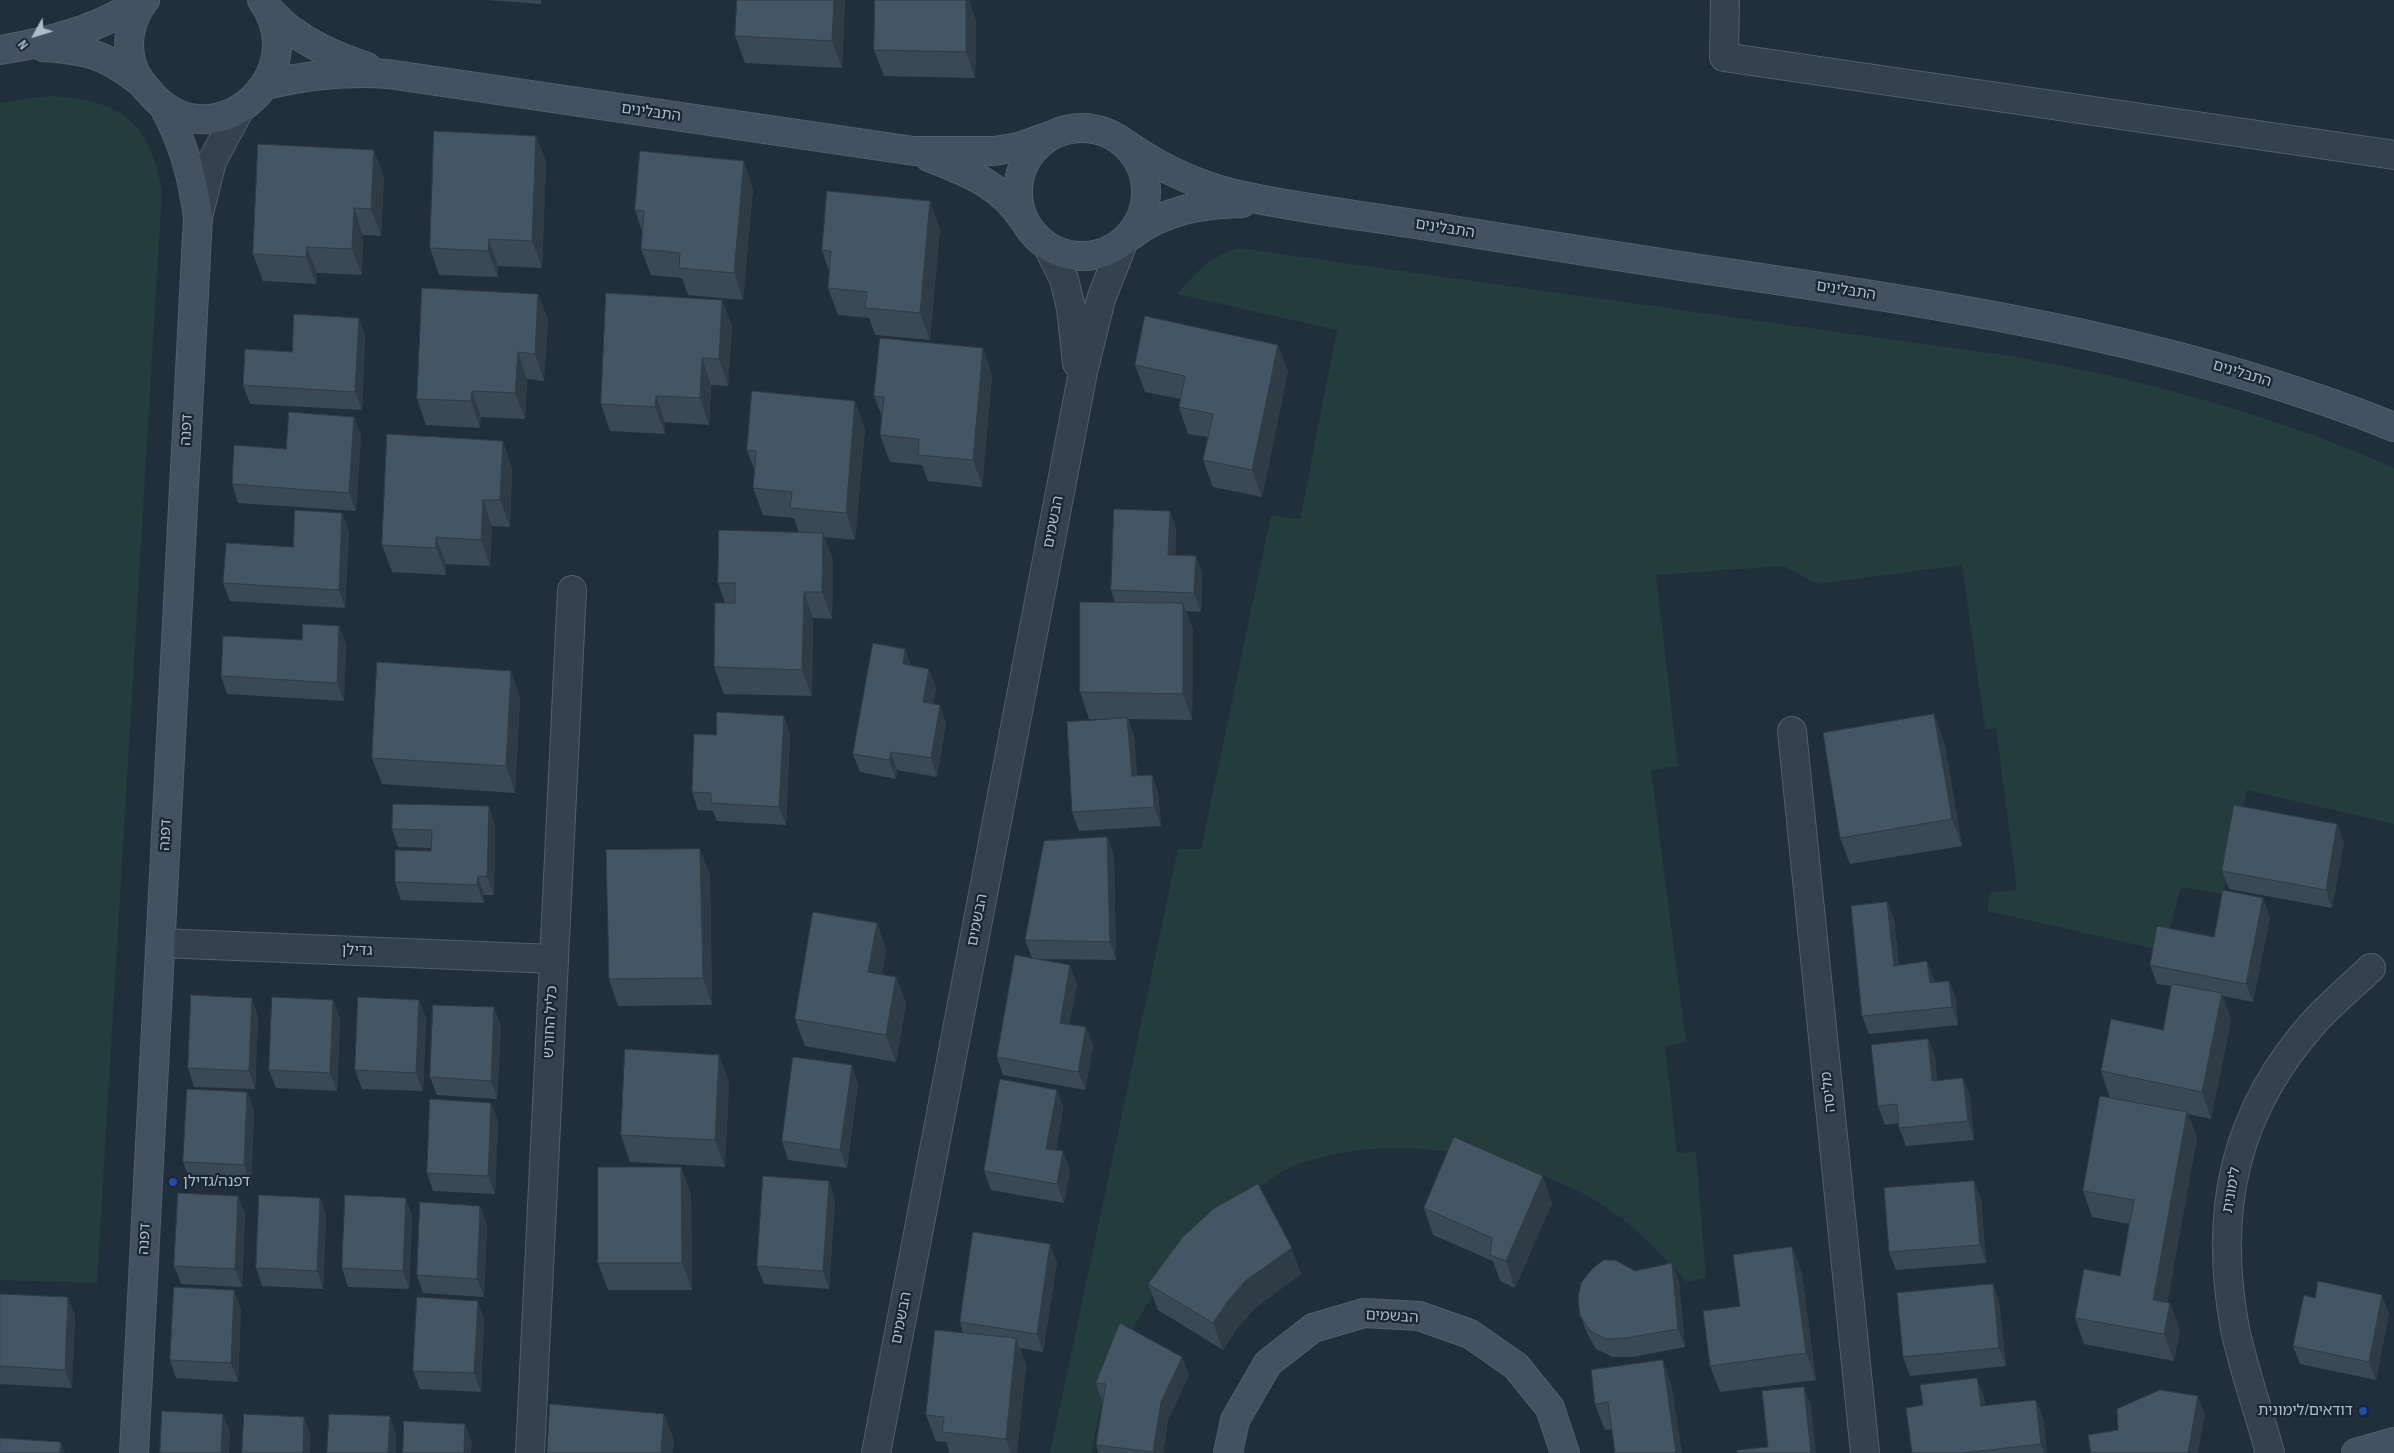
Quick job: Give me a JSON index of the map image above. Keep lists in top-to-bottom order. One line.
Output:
{"streets":{"street":["התבלינים","דפנה","הבשמים","גדילן","כליל החורש","מליסה","לימונית"]},"crossings":[["התבלינים","הבשמים"],["דפנה","גדילן"],["גדילן","כליל החורש"]],"places":["דפנה/גדילן","דודאים/לימונית"],"north":"bottom left"}
